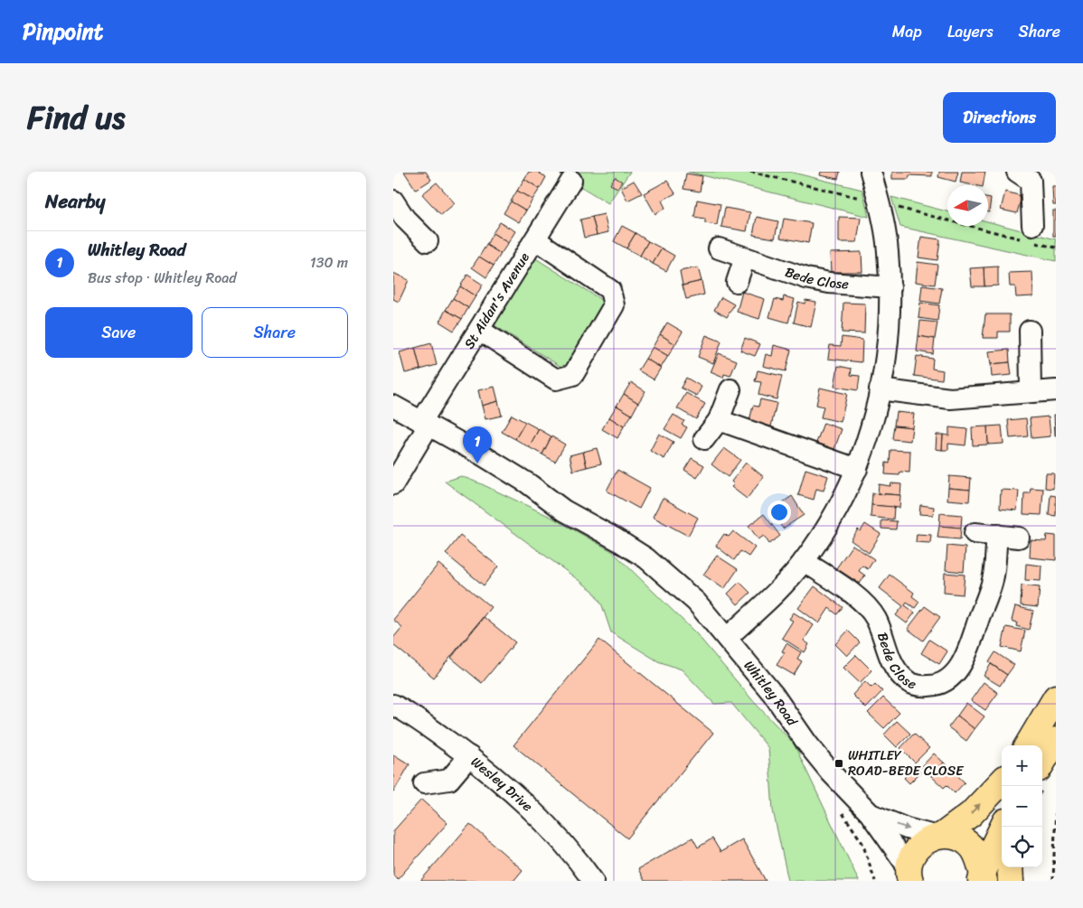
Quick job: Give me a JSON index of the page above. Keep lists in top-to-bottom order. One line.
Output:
{"streets":{"street":["Bede Close","St Aidan's Avenue","Whitley Road","Wesley Drive"]},"crossings":[["St Aidan's Avenue","Whitley Road"]],"places":{"transit":["WHITLEY ROAD-BEDE CLOSE"]},"north":"left","page":{"header":"Pinpoint","nav":["Map","Layers","Share"],"title":"Find us","buttons":["Directions",["Save","Share"]],"heading":"Nearby","list":[{"mark":"1","name":"Whitley Road","note":"Bus stop · Whitley Road","value":"130 m"}],"pins":"1","map_buttons":["+","−"]}}
